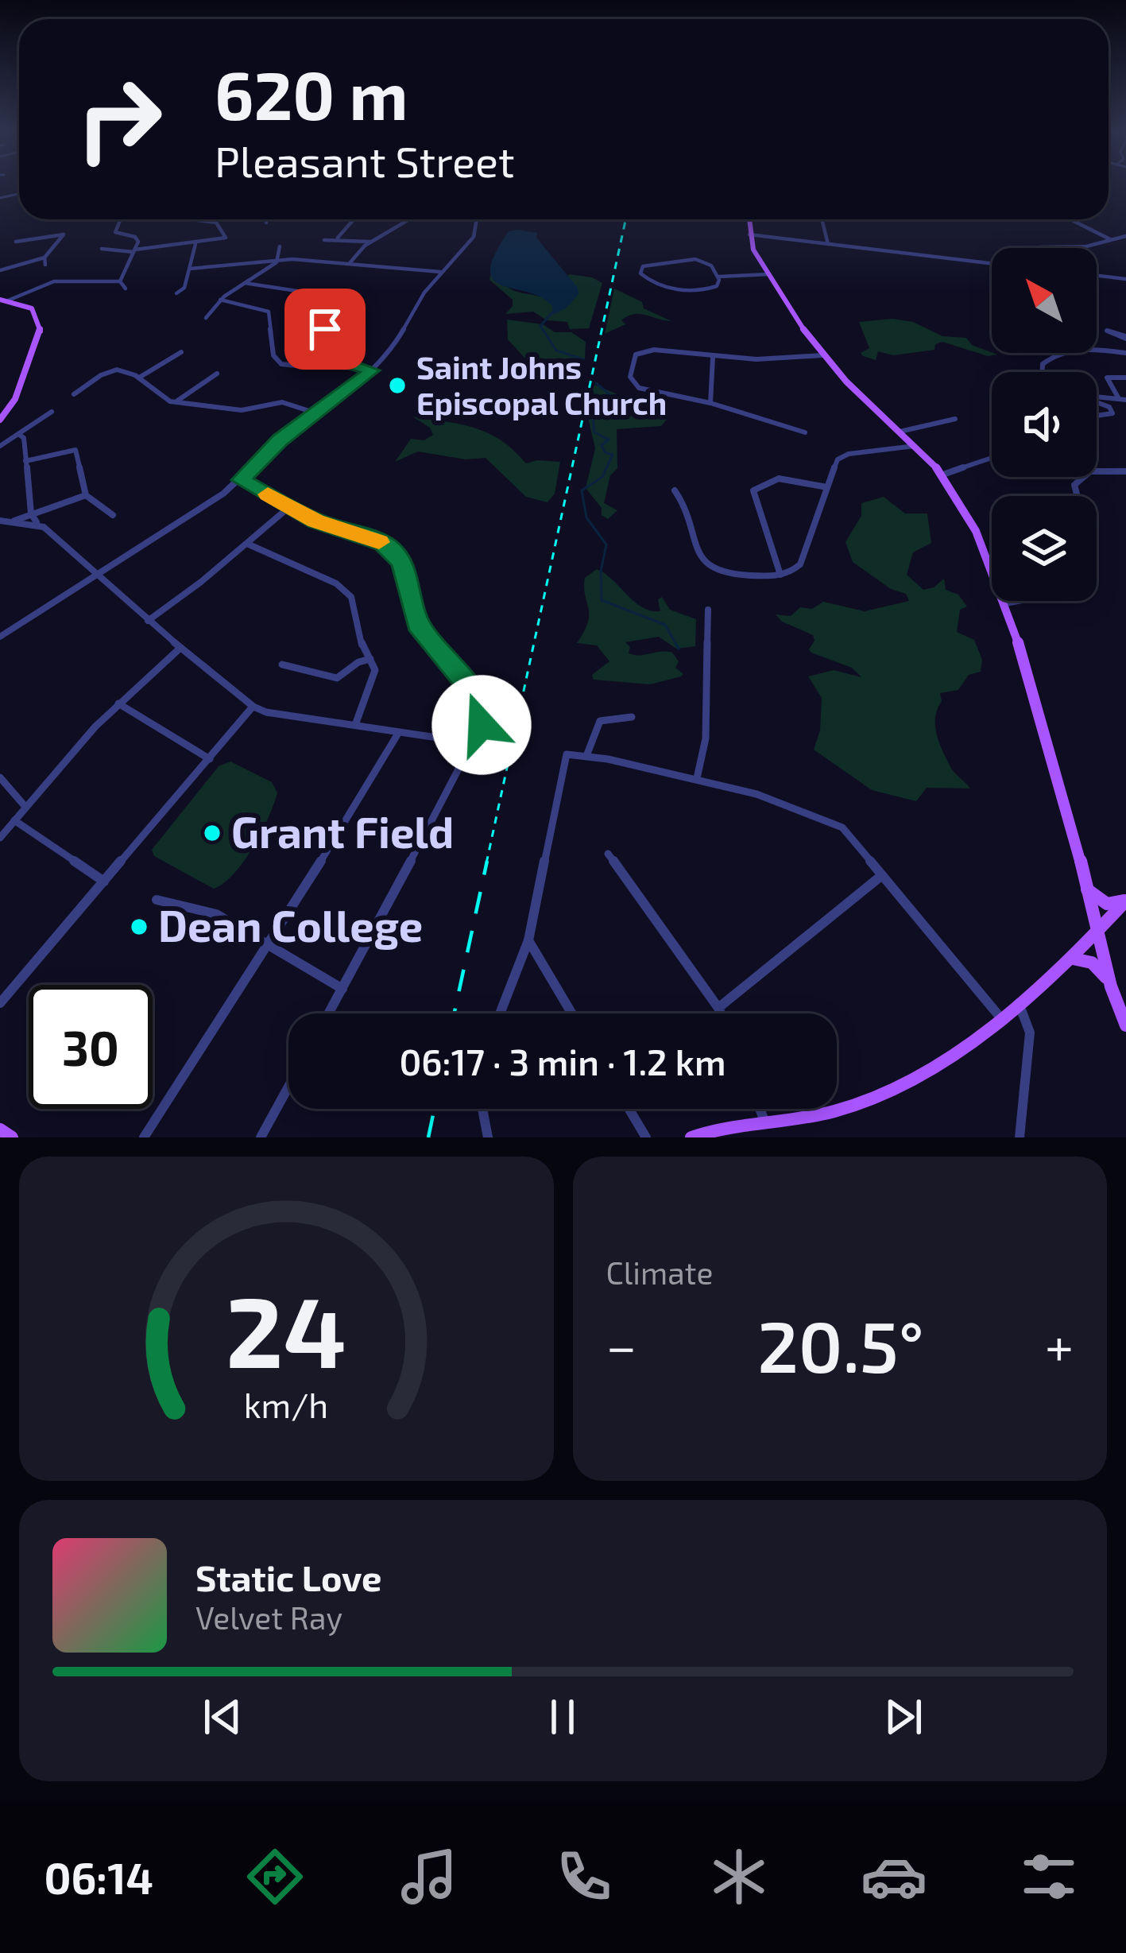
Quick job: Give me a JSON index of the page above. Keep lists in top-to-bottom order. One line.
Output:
{"places":["Saint Johns Episcopal Church","Grant Field","Dean College"],"north":"top left","page":{"turn":["620 m","Pleasant Street"],"limit":"30","trip":"06:17 · 3 min · 1.2 km","tile":"Climate","heat":["−","20.5°","+"],"song":["Static Love","Velvet Ray"],"tabs":"06:14","gauge":["24","km/h"]}}
